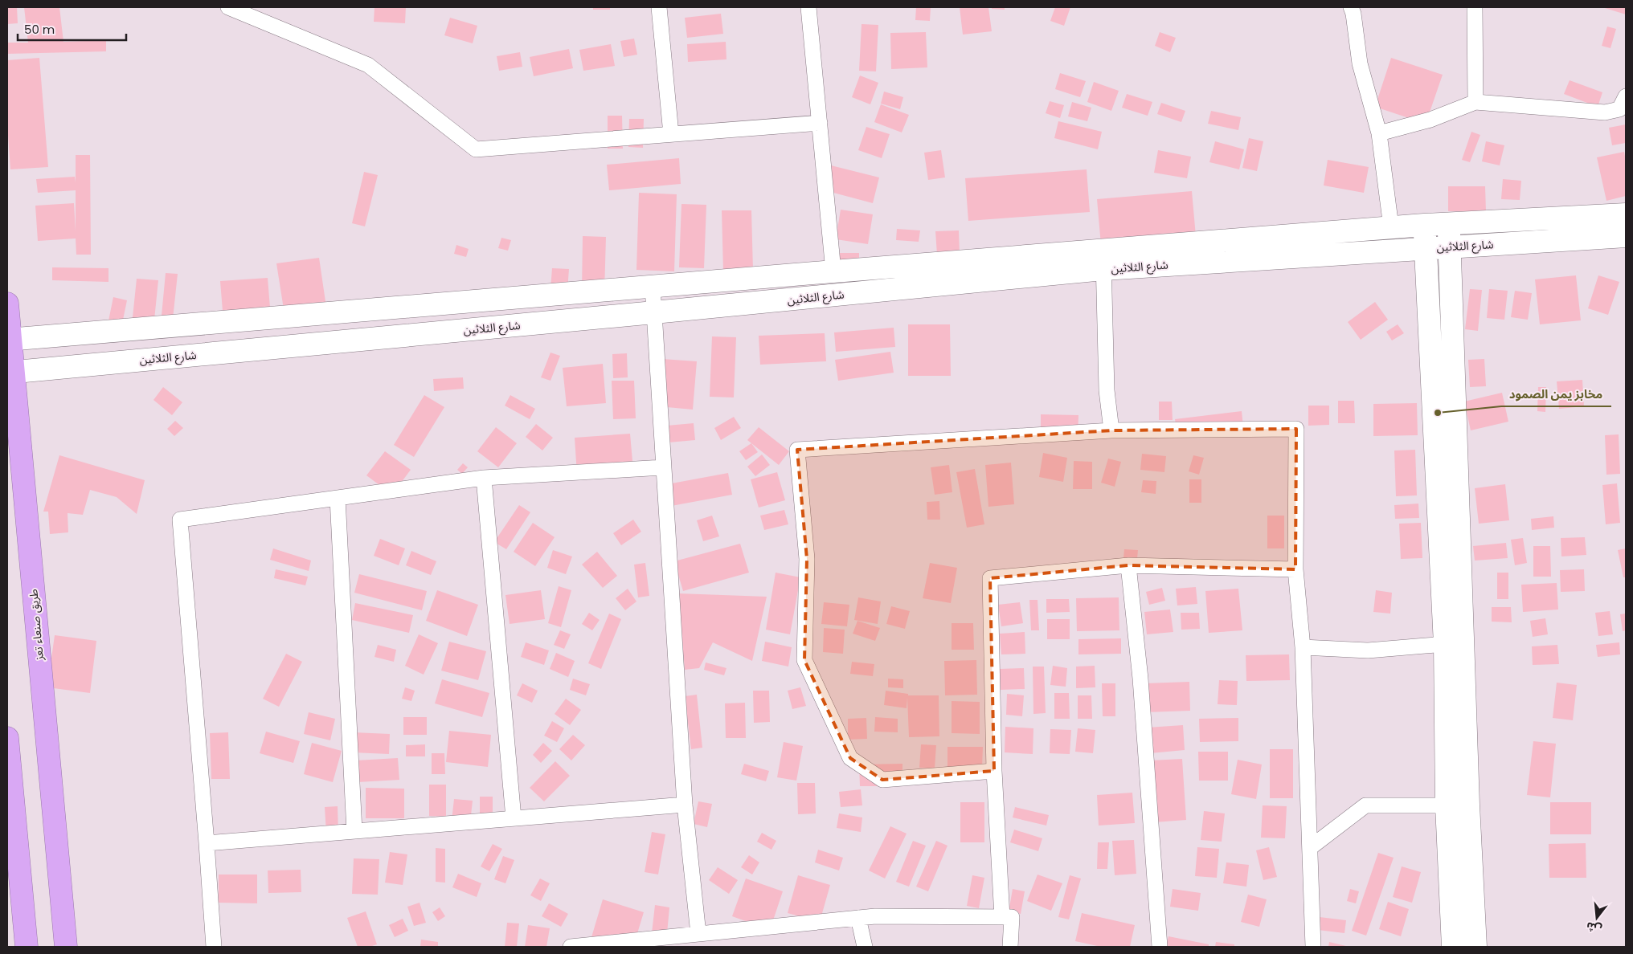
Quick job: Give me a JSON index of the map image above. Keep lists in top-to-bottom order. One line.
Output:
{"streets":{"highway":["طريق صنعاء تعز"],"street":["شارع الثلاثين"]},"crossings":[["شارع الثلاثين","طريق صنعاء تعز"]],"places":["مخابز يمن الصمود"],"scale_bar":"50 m","north":"bottom"}
